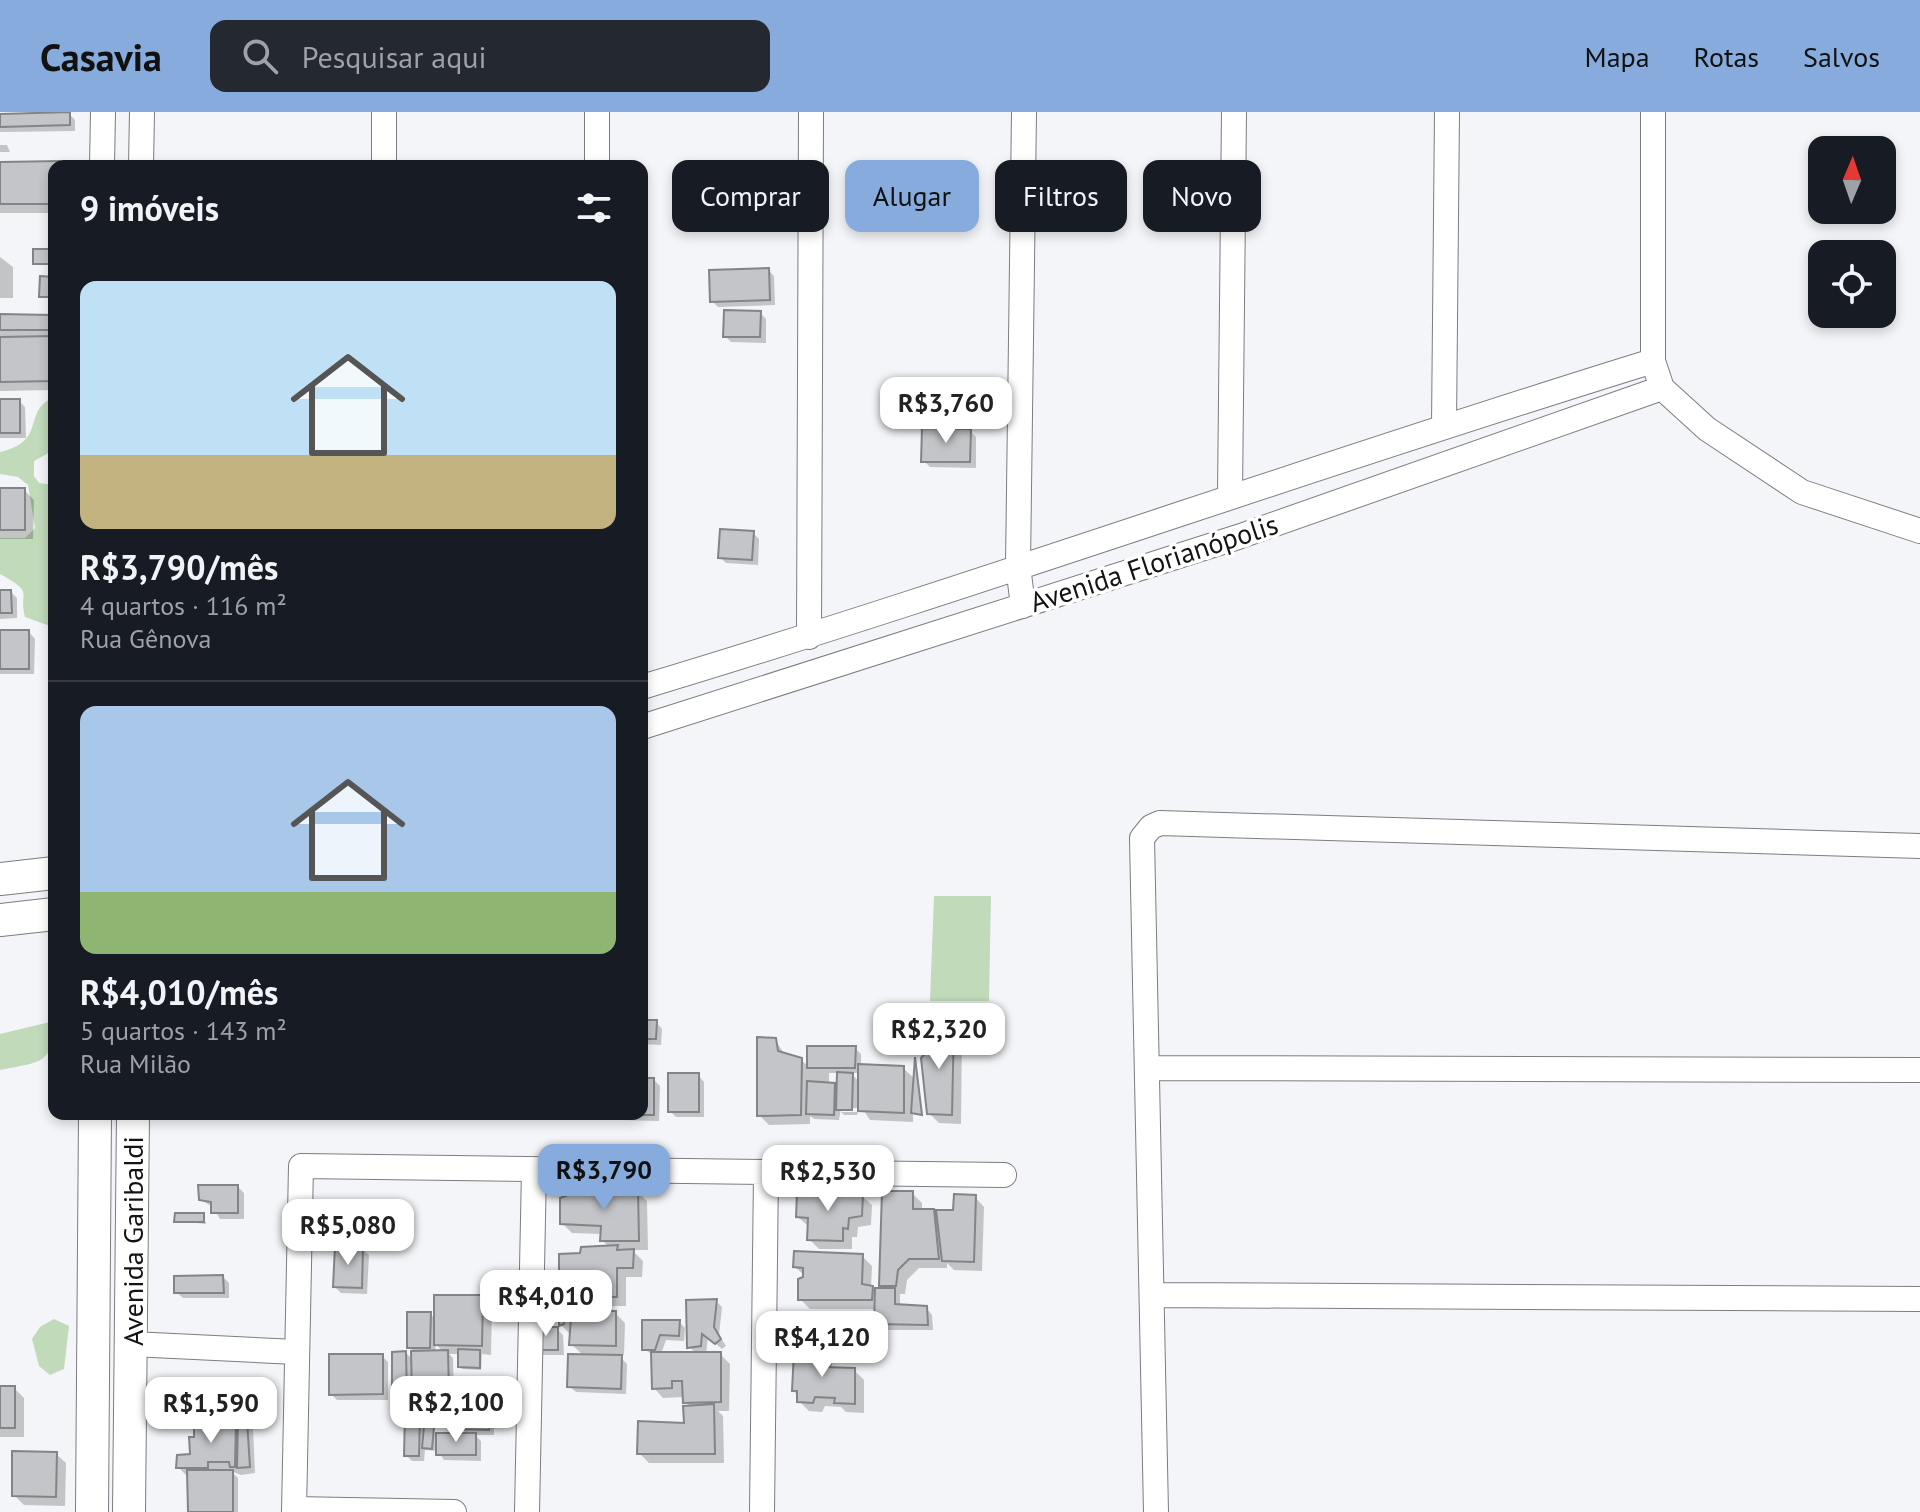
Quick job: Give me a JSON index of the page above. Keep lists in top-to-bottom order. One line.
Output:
{"streets":{"street":["Avenida Florianópolis","Avenida Garibaldi"]},"north":"top","page":{"header":"Casavia","search":"Pesquisar aqui","nav":["Mapa","Rotas","Salvos"],"chip":["Comprar","Alugar","Filtros","Novo"],"heading":"9 imóveis","list":[{"name":"R$3,790/mês","note":"4 quartos · 116 m² · Rua Gênova"},{"name":"R$4,010/mês","note":"5 quartos · 143 m² · Rua Milão"}],"price":["R$3,760","R$2,320","R$3,790","R$2,530","R$5,080","R$4,010","R$4,120","R$2,100","R$1,590"]}}
